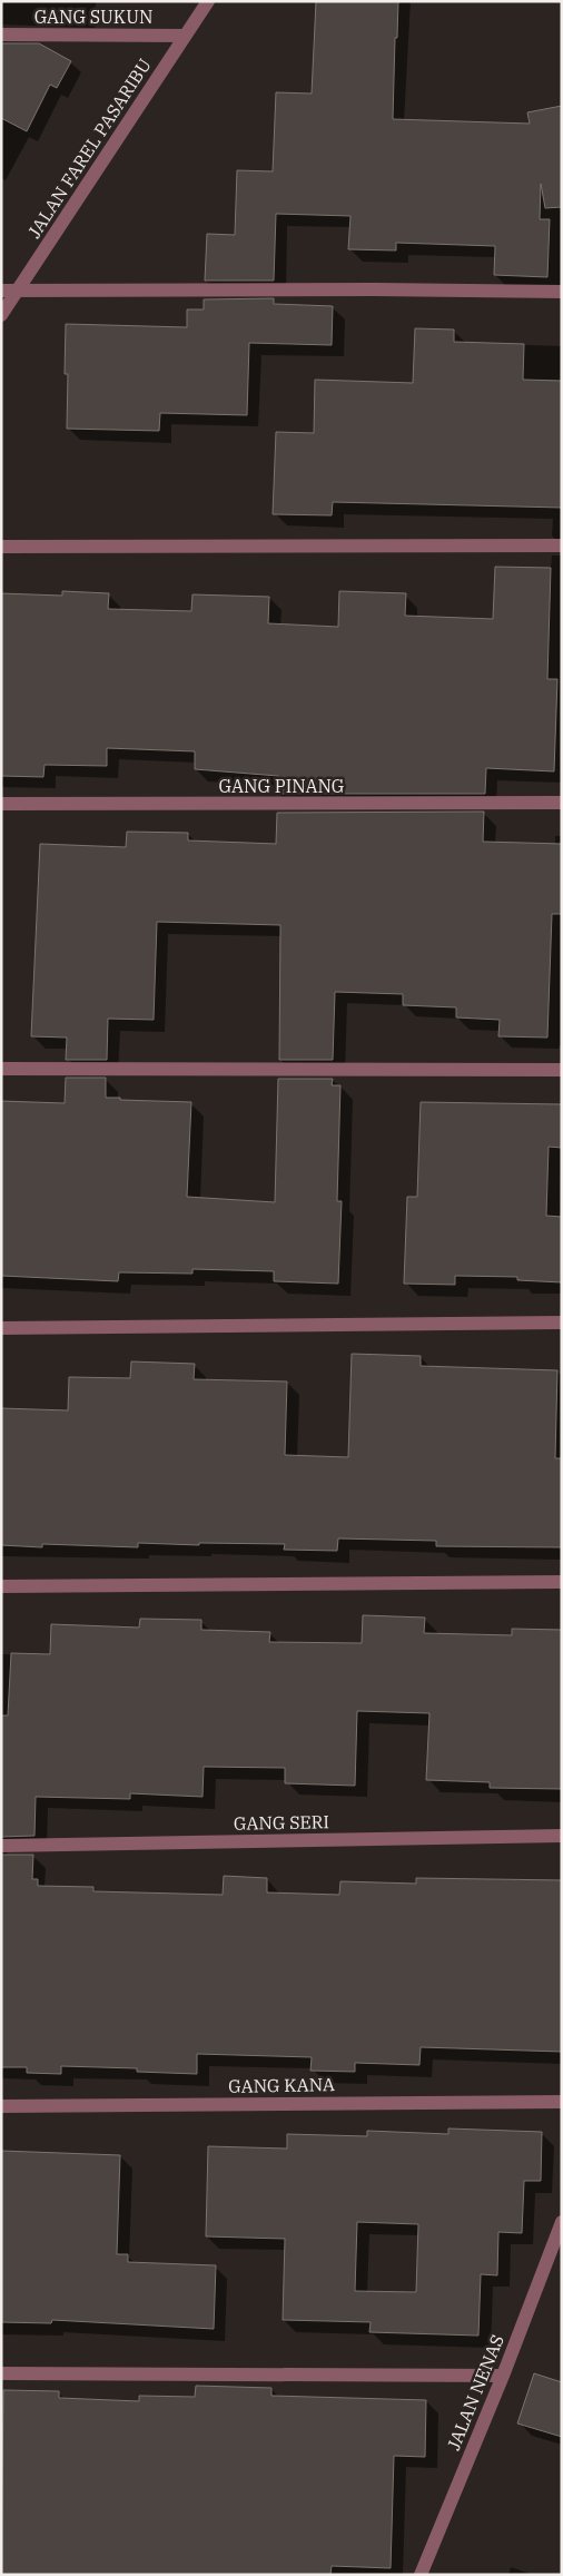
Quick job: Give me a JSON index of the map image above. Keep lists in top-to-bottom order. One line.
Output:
{"streets":{"street":["GANG SUKUN","JALAN FAREL PASARIBU","GANG PINANG","GANG SERI","GANG KANA","JALAN NENAS"]},"crossings":[["GANG SUKUN","JALAN FAREL PASARIBU"]]}
